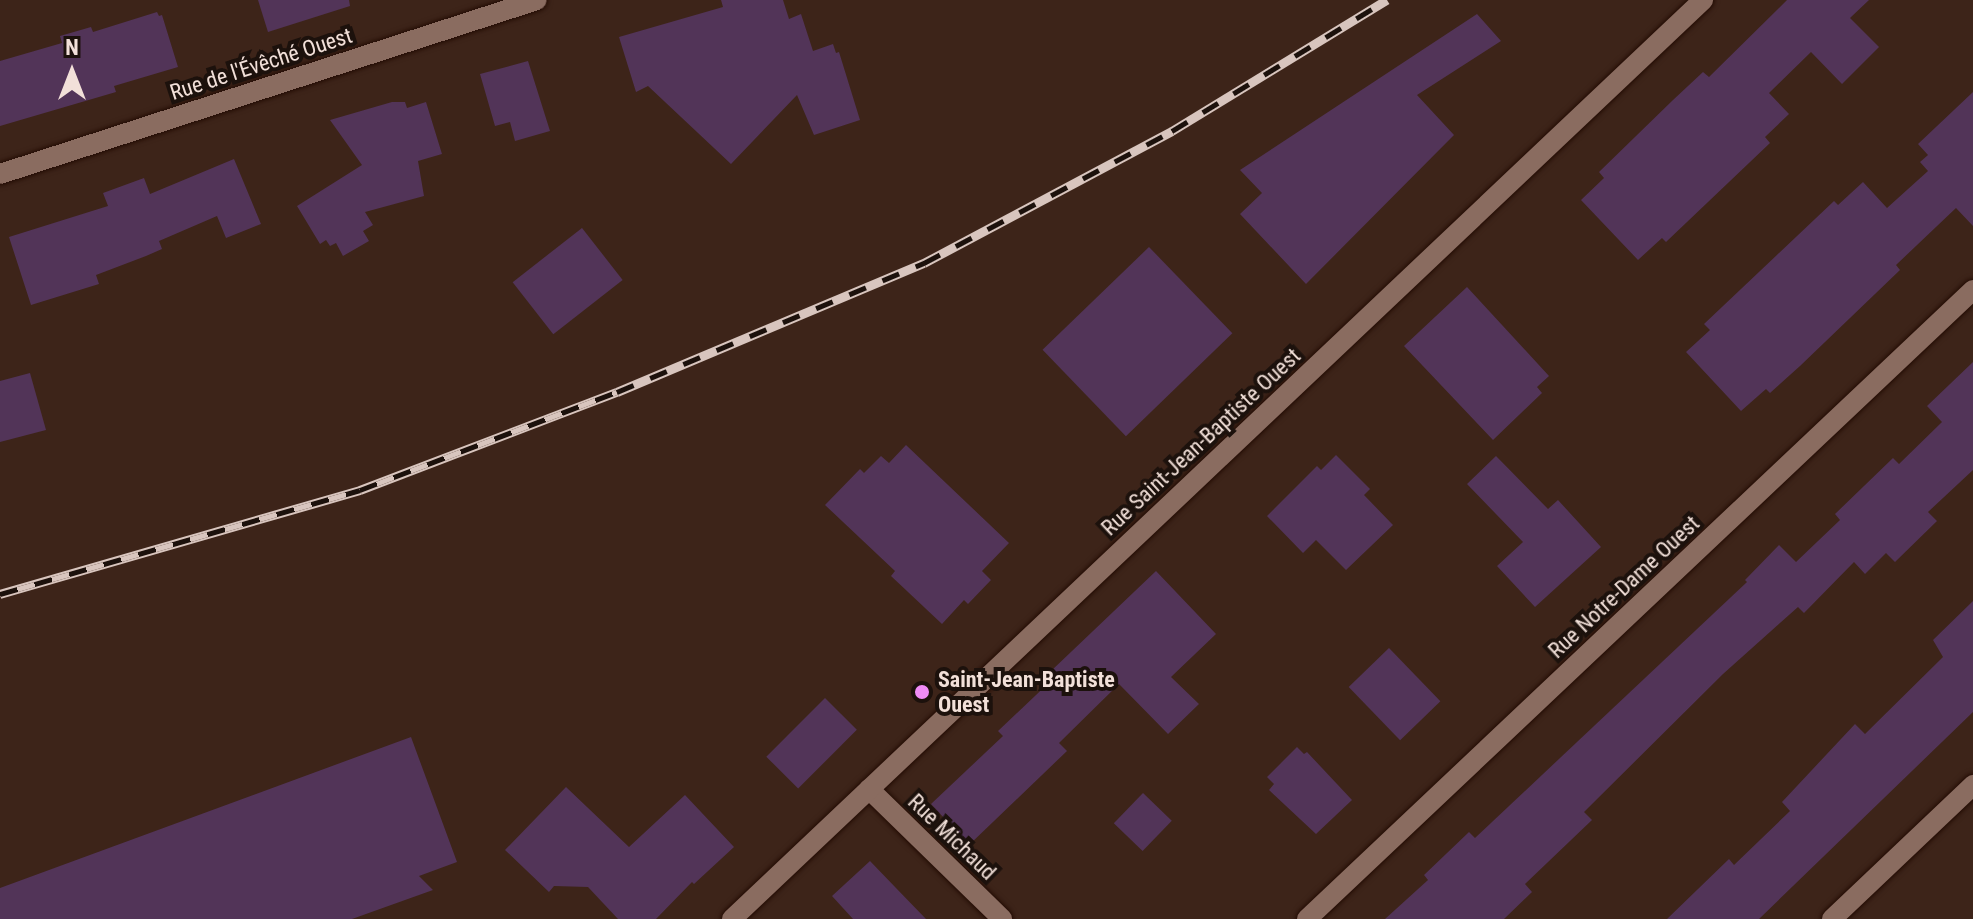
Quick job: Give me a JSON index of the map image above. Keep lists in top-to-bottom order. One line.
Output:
{"streets":{"street":["Rue de l'Évêché Ouest","Rue Saint-Jean-Baptiste Ouest","Rue Notre-Dame Ouest","Rue Michaud"]},"crossings":[["Rue Saint-Jean-Baptiste Ouest","Rue Michaud"]],"places":["Saint-Jean-Baptiste Ouest"],"north":"top"}
